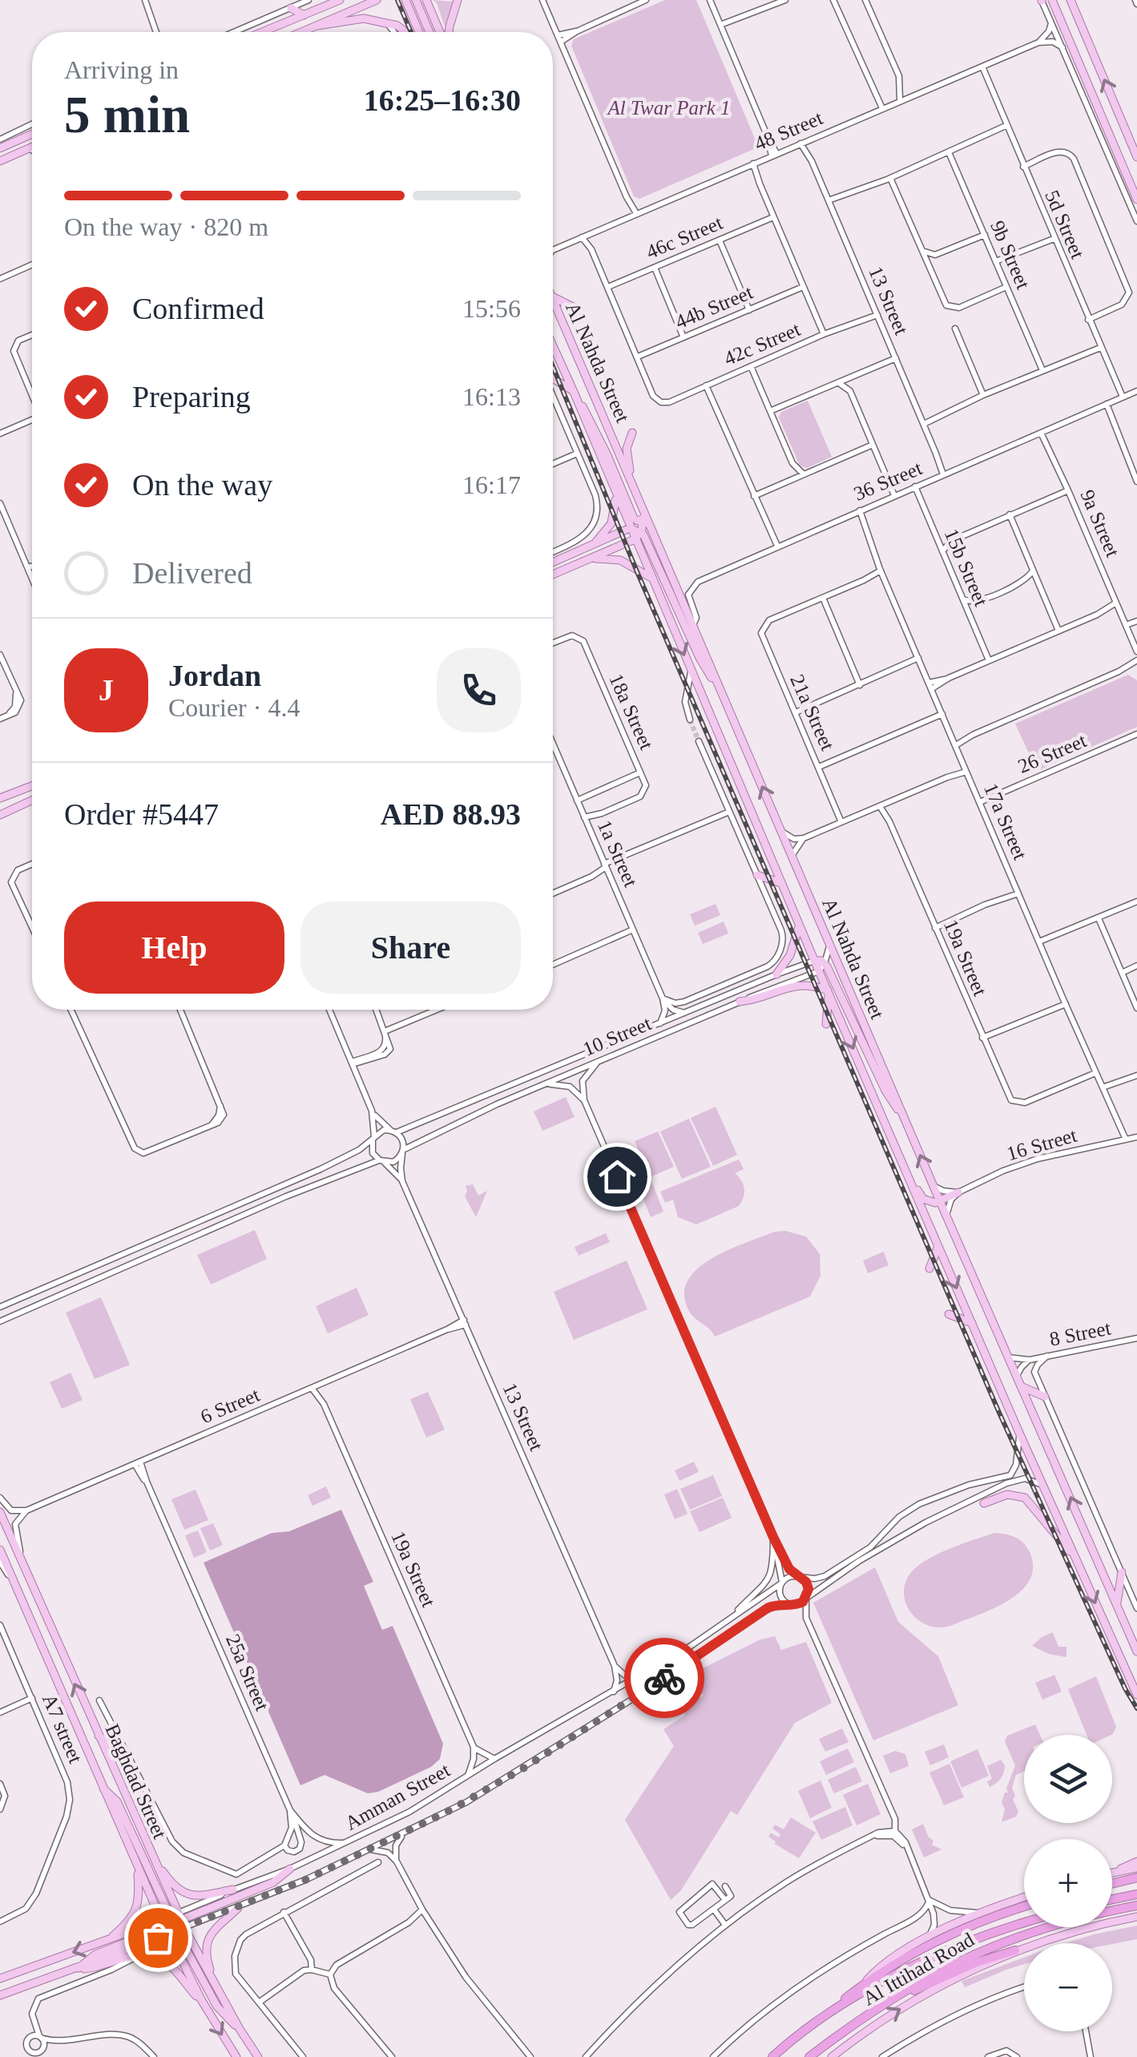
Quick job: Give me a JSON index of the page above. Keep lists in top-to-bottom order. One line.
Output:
{"streets":{"highway":["Al Ittihad Road"],"main road":["Al Nahda Street","Baghdad Street","Amman Street"],"street":["48 Street","5d Street","46c Street","9b Street","13 Street","44b Street","42c Street","36 Street","9a Street","15b Street","18a Street","21a Street","26 Street","17a Street","1a Street","19a Street","10 Street","16 Street","8 Street","6 Street","25a Street","A7 street"]},"crossings":[["48 Street","5d Street"],["48 Street","13 Street"],["5d Street","36 Street"],["13 Street","42c Street"],["13 Street","36 Street"],["13 Street","10 Street"],["13 Street","6 Street"],["13 Street","Amman Street"],["44b Street","42c Street"],["Al Nahda Street","36 Street"],["Al Nahda Street","10 Street"],["Al Nahda Street","8 Street"],["36 Street","9a Street"],["36 Street","15b Street"],["36 Street","17a Street"],["18a Street","1a Street"],["26 Street","17a Street"],["17a Street","19a Street"],["17a Street","16 Street"],["19a Street","6 Street"],["6 Street","25a Street"],["25a Street","Amman Street"],["Baghdad Street","Amman Street"]],"parks":["Al Twar Park 1"],"page":{"heading":["5 min","Arriving in","16:25–16:30"],"panel":["Jordan","Courier · 4.4","Order #5447","AED 88.93"],"bar":"On the way · 820 m","list":[["Confirmed","15:56"],["Preparing","16:13"],["On the way","16:17"],"Delivered"],"round":"J","buttons":["Help","Share"],"map_buttons":["+","−"]}}
